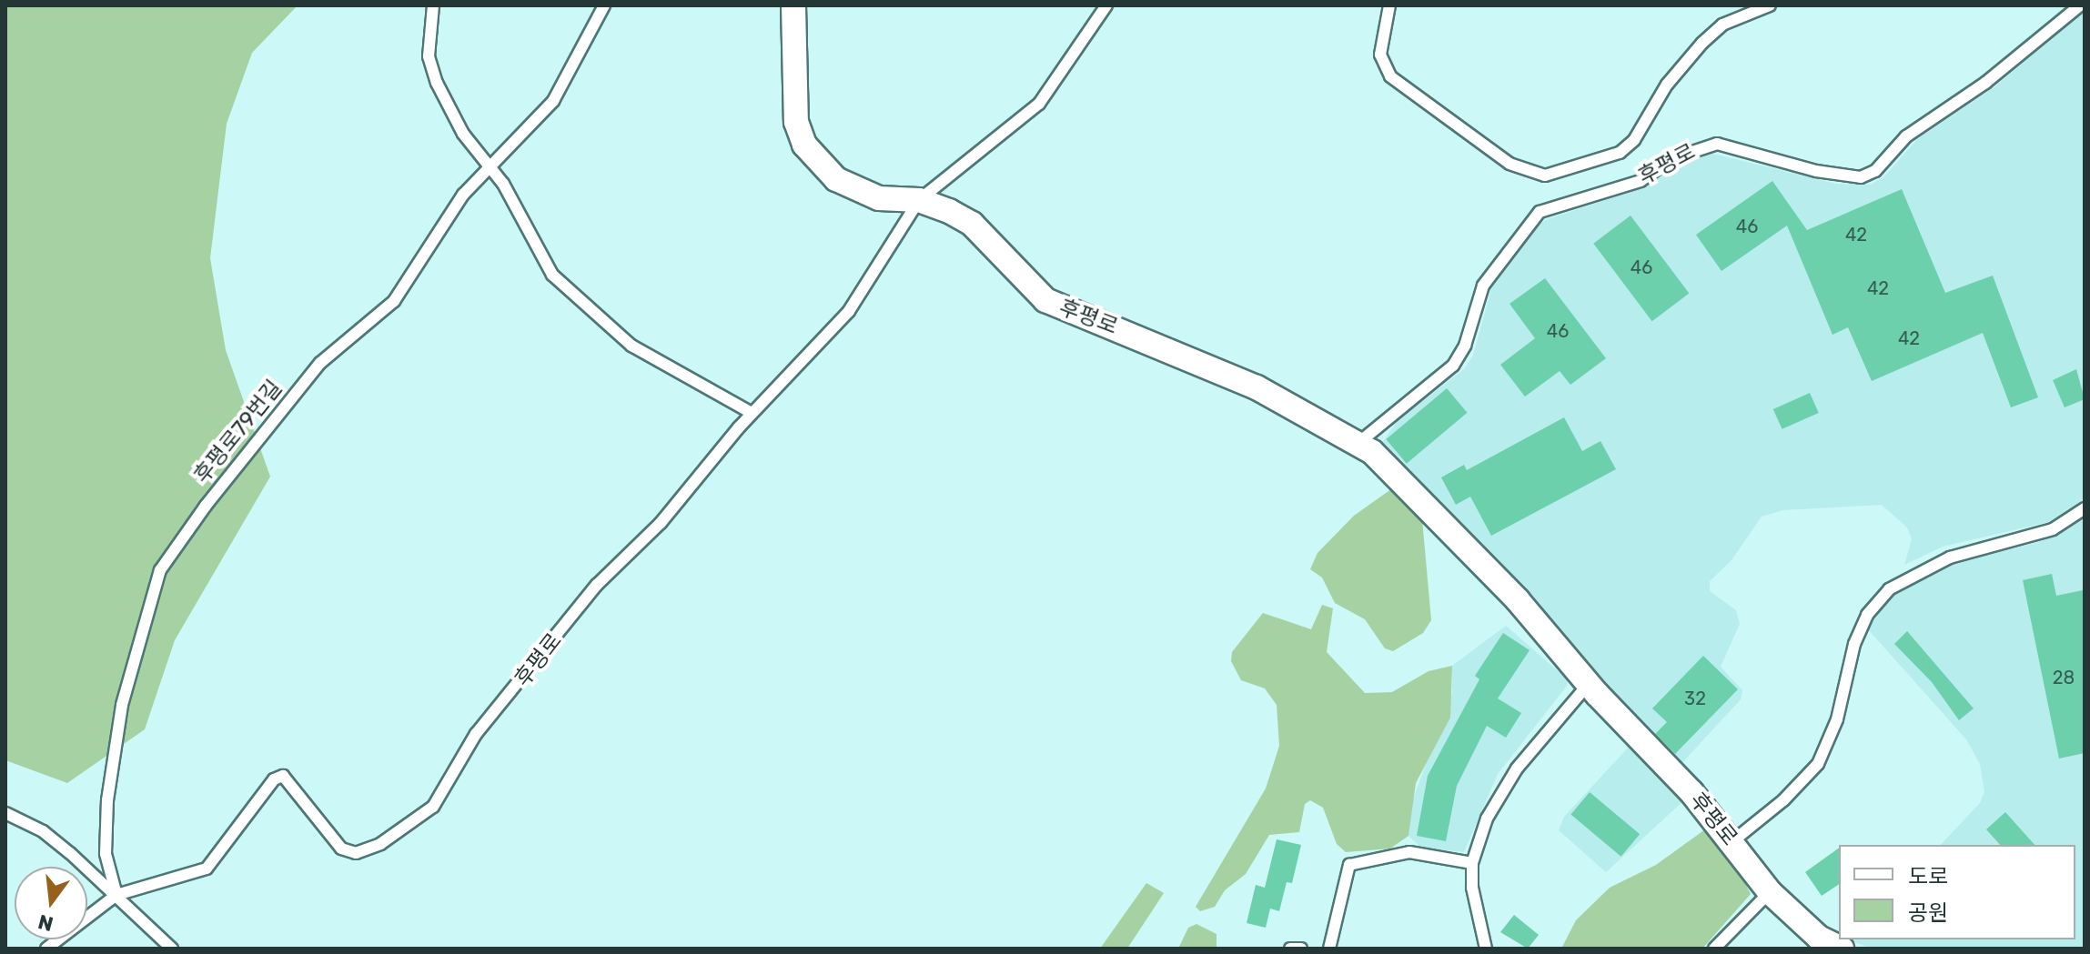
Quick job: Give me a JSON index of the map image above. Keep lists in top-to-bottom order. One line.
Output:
{"streets":{"street":["후평로"],"lane":["후평로79번길"]},"crossings":[["후평로","후평로79번길"]],"house_numbers":["46","42","46","42","46","42","28","32"],"legend":["도로","공원"],"north":"bottom"}
